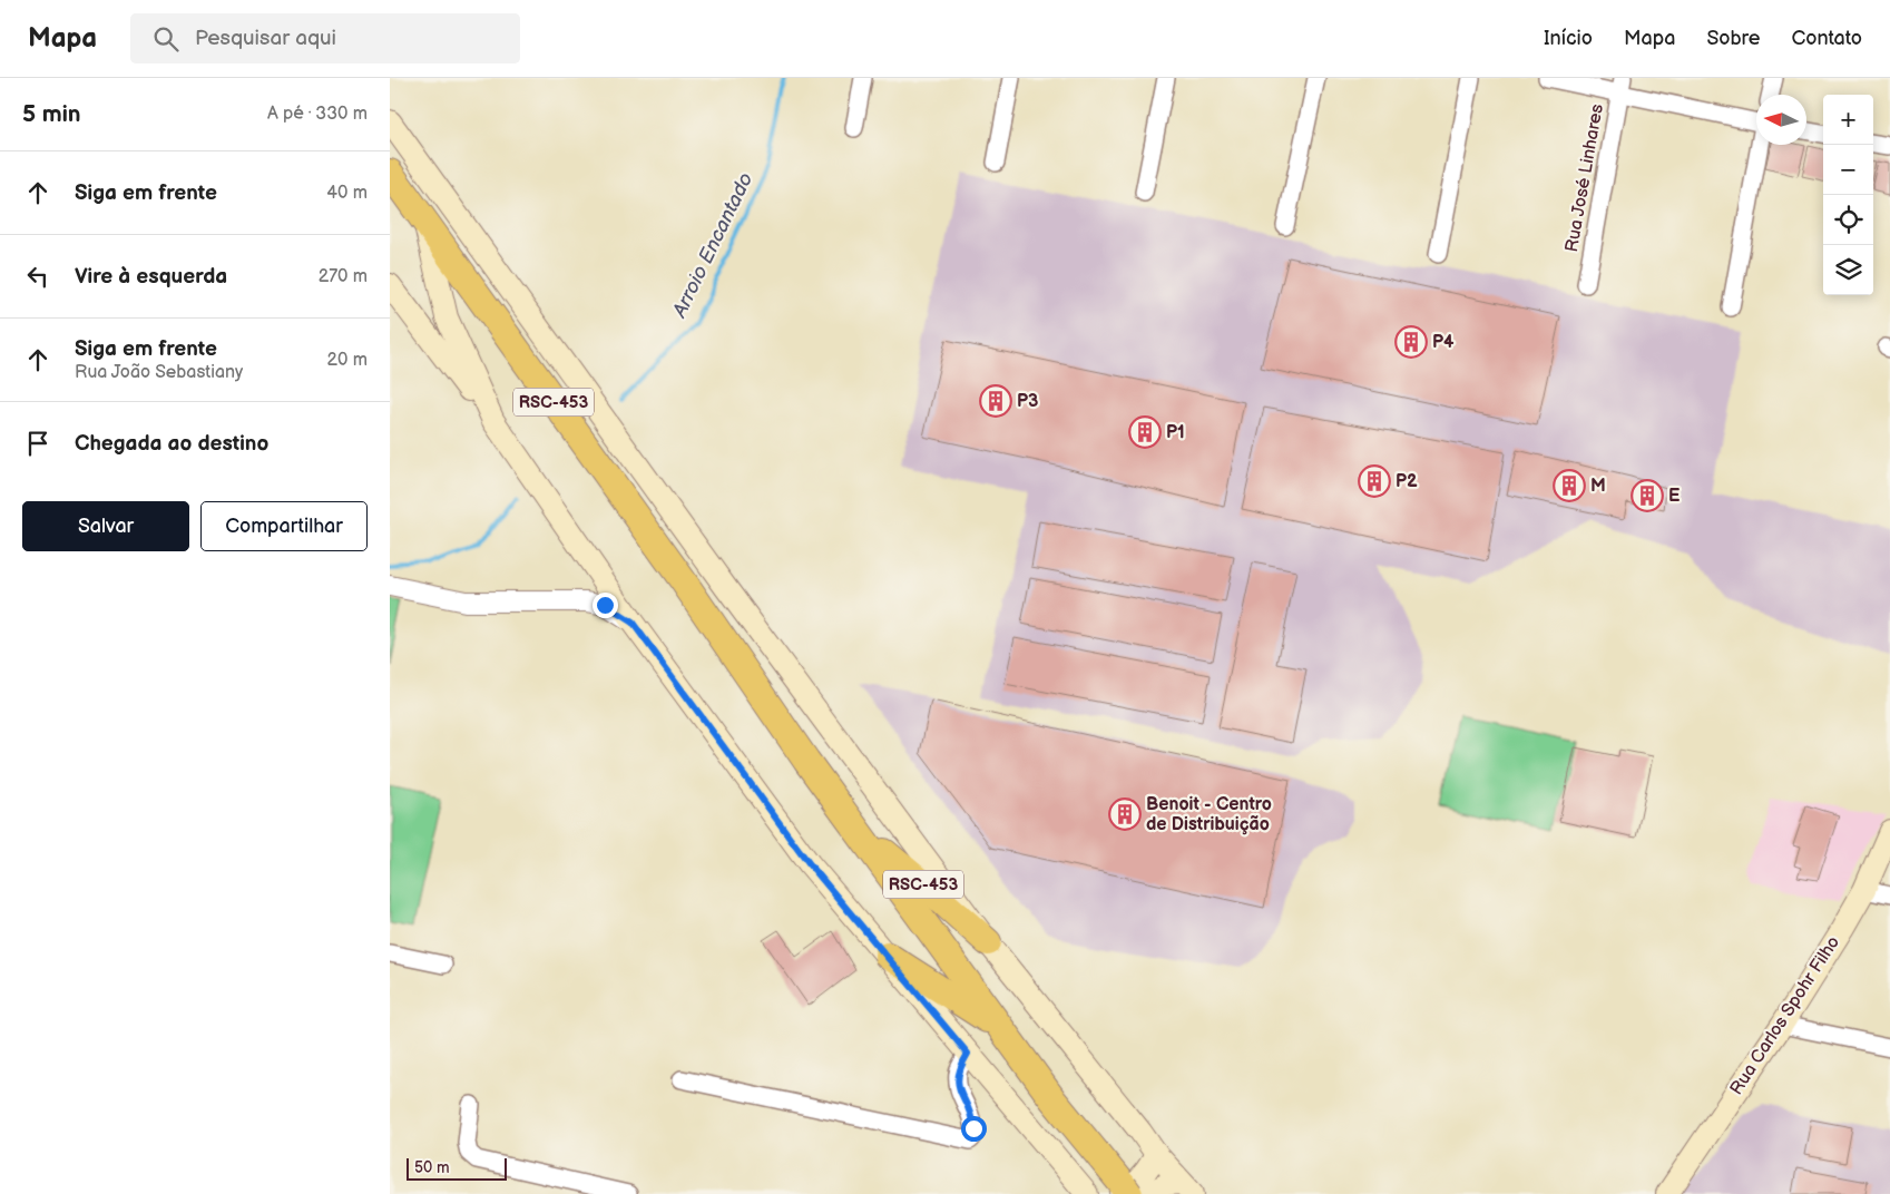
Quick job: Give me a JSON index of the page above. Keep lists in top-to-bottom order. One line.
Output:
{"streets":{"highway":["RSC-453"],"main road":["Rua Carlos Spohr Filho"],"street":["Rua José Linhares"]},"water":["Arroio Encantado"],"places":{"building":["P4","P3","P1","P2","M","E","Benoit - Centro de Distribuição"]},"scale_bar":"50 m","north":"left","page":{"header":"Mapa","search":"Pesquisar aqui","nav":["Início","Mapa","Sobre","Contato"],"heading":["5 min","A pé · 330 m"],"map_buttons":["+","−"],"list":[["Siga em frente","40 m"],["Vire à esquerda","270 m"],["Siga em frente","Rua João Sebastiany","20 m"],"Chegada ao destino"],"buttons":["Salvar","Compartilhar"],"scale":"50 m"}}
